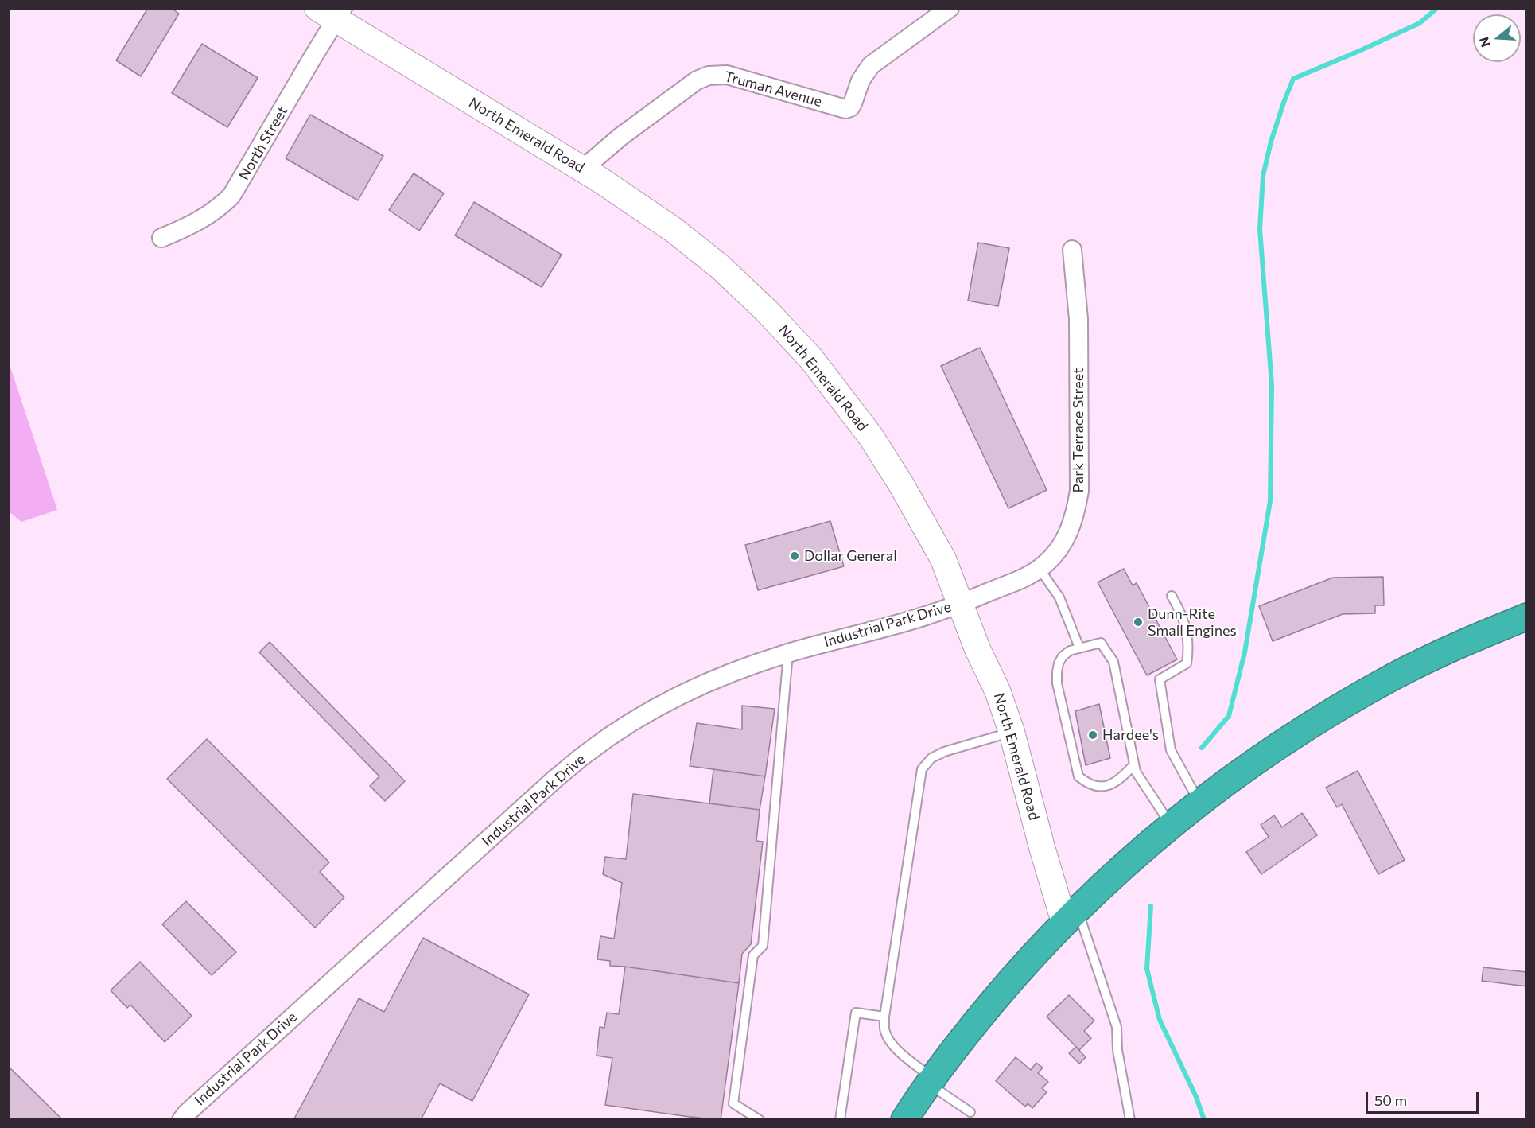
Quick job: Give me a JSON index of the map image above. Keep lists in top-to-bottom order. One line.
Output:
{"streets":{"main road":["North Emerald Road"],"street":["Truman Avenue","North Street","Park Terrace Street","Industrial Park Drive"]},"crossings":[["Truman Avenue","North Emerald Road"],["North Emerald Road","North Street"],["North Emerald Road","Park Terrace Street"],["North Emerald Road","Industrial Park Drive"],["Park Terrace Street","Industrial Park Drive"]],"places":["Dollar General","Dunn-Rite Small Engines","Hardee's"],"scale_bar":"50 m","north":"left"}
